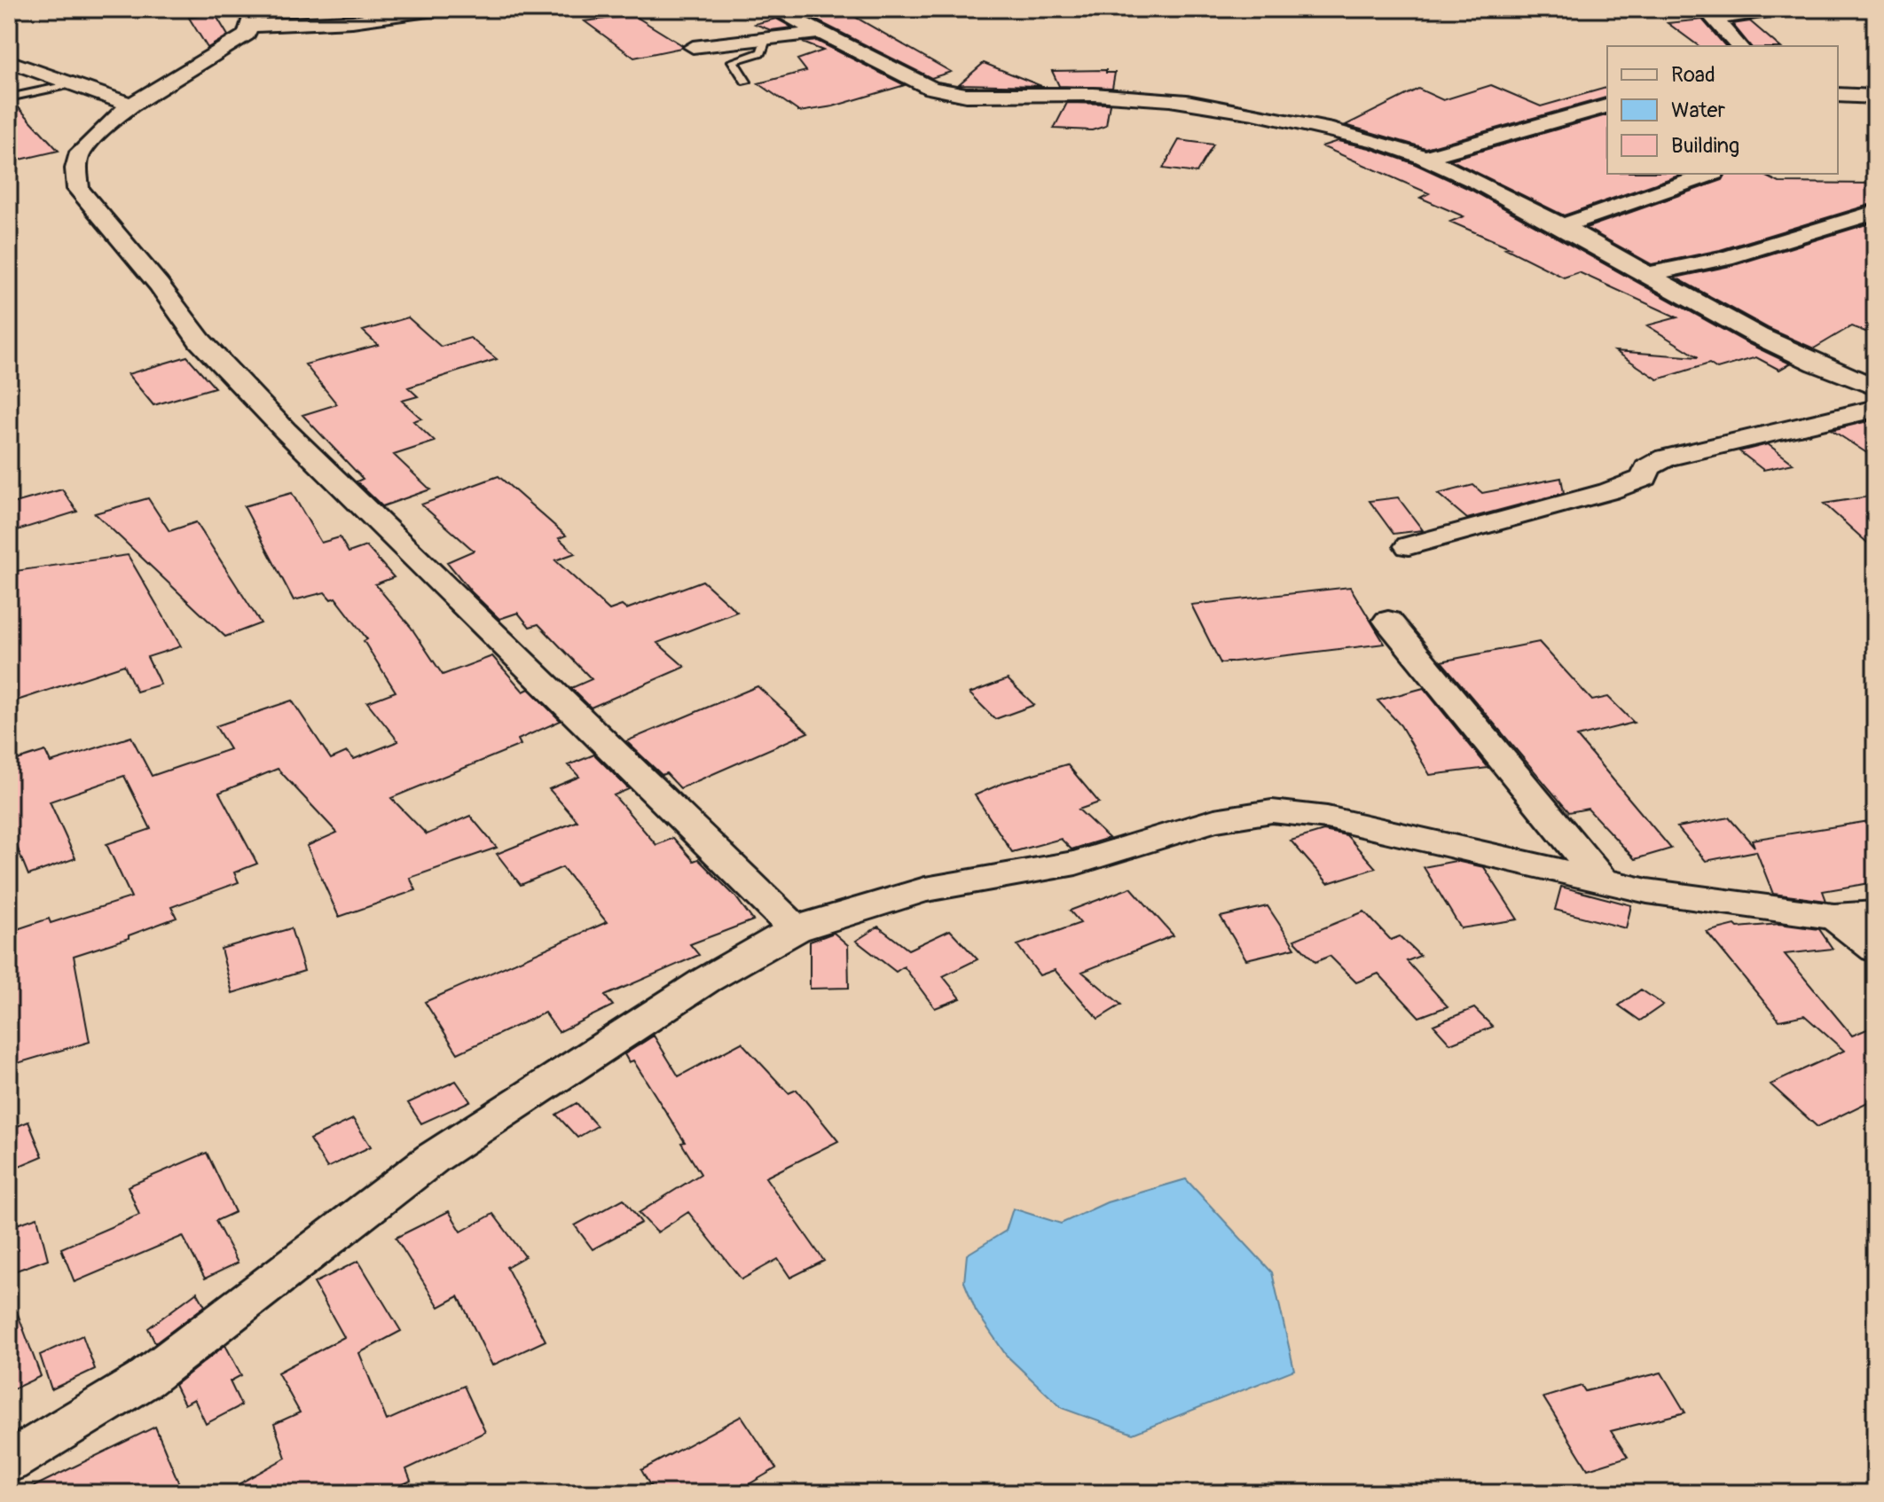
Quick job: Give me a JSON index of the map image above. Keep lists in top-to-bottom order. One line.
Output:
{"legend":["Road","Water","Building"]}
